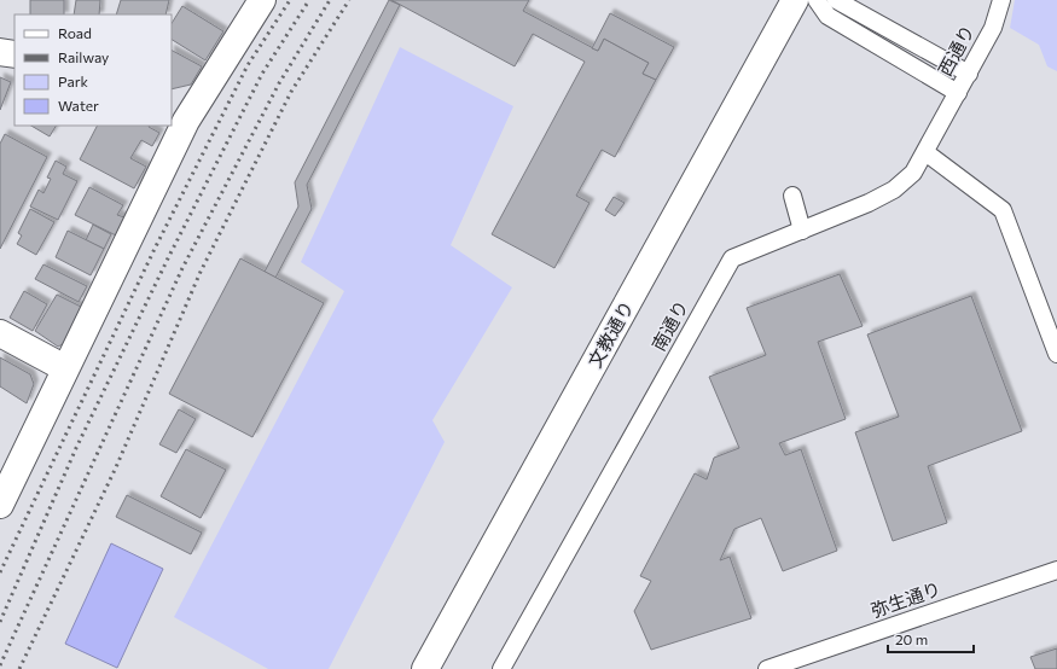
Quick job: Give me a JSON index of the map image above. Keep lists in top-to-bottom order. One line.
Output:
{"streets":{"street":["文教通り"],"lane":["西通り","南通り","弥生通り"]},"crossings":[["西通り","南通り"]],"legend":["Road","Railway","Park","Water"],"scale_bar":"20 m"}
